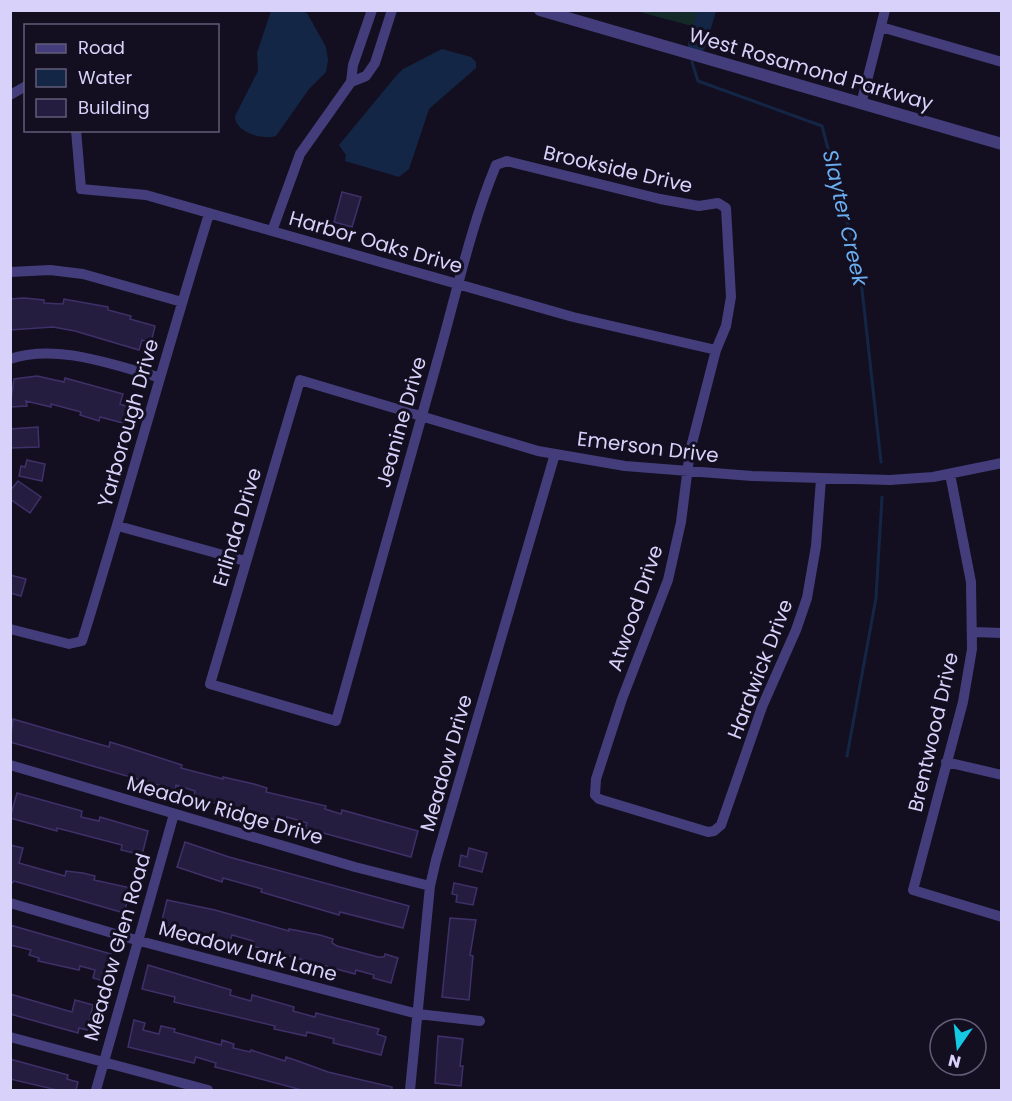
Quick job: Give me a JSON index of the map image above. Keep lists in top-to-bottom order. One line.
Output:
{"streets":{"street":["West Rosamond Parkway","Brookside Drive","Harbor Oaks Drive","Jeanine Drive","Yarborough Drive","Emerson Drive","Erlinda Drive","Atwood Drive","Hardwick Drive","Brentwood Drive","Meadow Drive","Meadow Ridge Drive","Meadow Glen Road","Meadow Lark Lane"]},"crossings":[["Brookside Drive","Jeanine Drive"],["Brookside Drive","Atwood Drive"],["Harbor Oaks Drive","Jeanine Drive"],["Harbor Oaks Drive","Yarborough Drive"],["Harbor Oaks Drive","Atwood Drive"],["Jeanine Drive","Emerson Drive"],["Jeanine Drive","Erlinda Drive"],["Emerson Drive","Erlinda Drive"],["Emerson Drive","Atwood Drive"],["Emerson Drive","Hardwick Drive"],["Emerson Drive","Brentwood Drive"],["Emerson Drive","Meadow Drive"],["Atwood Drive","Hardwick Drive"],["Meadow Drive","Meadow Ridge Drive"],["Meadow Drive","Meadow Lark Lane"],["Meadow Ridge Drive","Meadow Glen Road"],["Meadow Glen Road","Meadow Lark Lane"]],"water":["Slayter Creek"],"legend":["Road","Water","Building"],"north":"bottom"}
